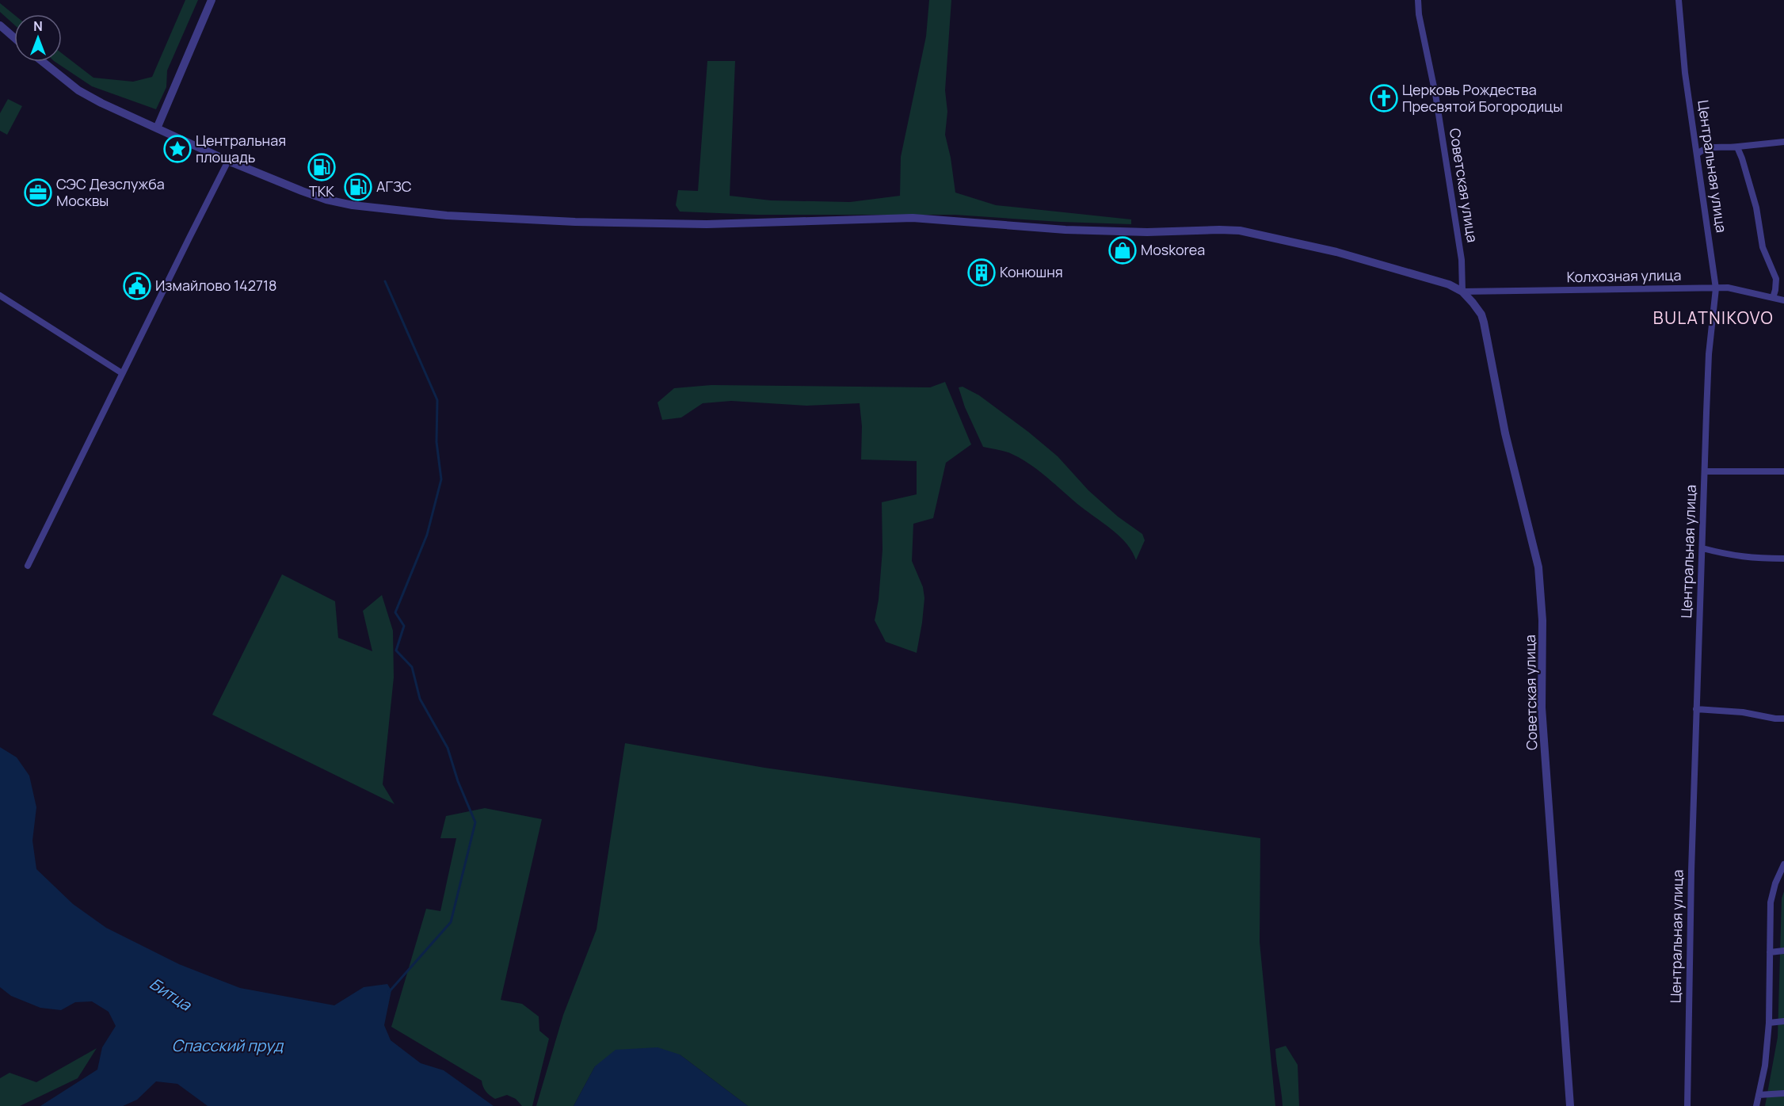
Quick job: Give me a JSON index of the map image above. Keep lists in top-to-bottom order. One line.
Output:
{"streets":{"street":["Центральная улица","Советская улица","Колхозная улица"]},"crossings":[["Центральная улица","Колхозная улица"],["Советская улица","Колхозная улица"]],"districts":["BULATNIKOVO"],"water":["Битца","Спасский пруд"],"places":{"church":["Церковь Рождества Пресвятой Богородицы"],"place":["Центральная площадь"],"fuel station":["ТКК","АГЗС"],"office":["СЭС Дезслужба Москвы"],"shop":["Moskorea"],"building":["Конюшня"],"public building":["Измайлово 142718"]},"north":"top"}
